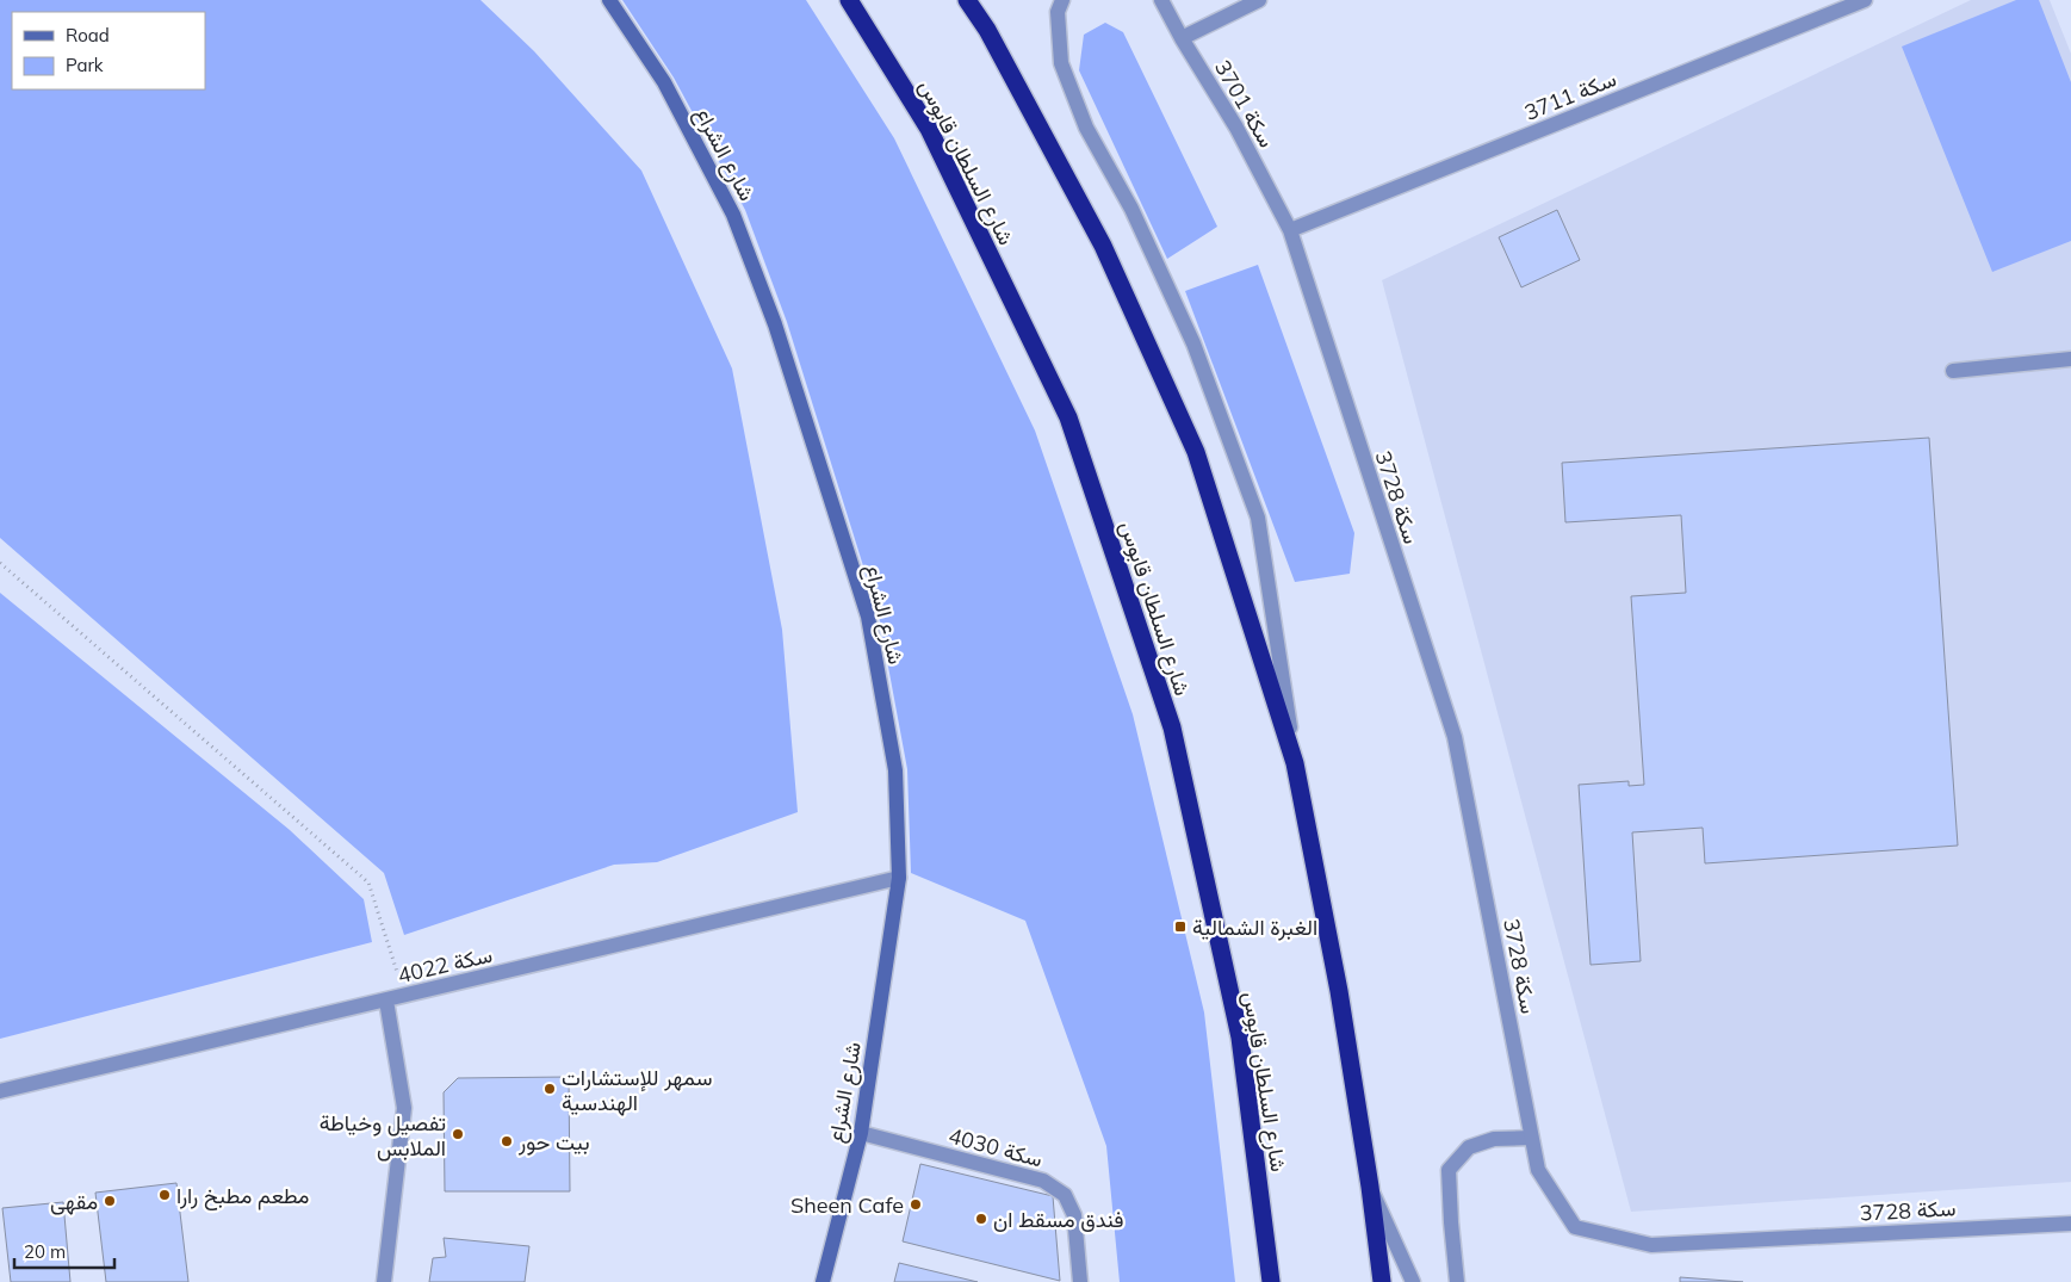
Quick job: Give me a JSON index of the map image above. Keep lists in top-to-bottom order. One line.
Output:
{"streets":{"highway":["شارع السلطان قابوس"],"street":["سكة 3711","سكة 3701","شارع الشراع","سكة 3728","سكة 4022","سكة 4030"]},"crossings":[["سكة 3711","سكة 3701"],["سكة 3711","سكة 3728"],["سكة 3701","سكة 3728"],["شارع الشراع","سكة 4022"],["شارع الشراع","سكة 4030"]],"places":{"transit":["الغبرة الشمالية"],"other":["سمهر للإستشارات الهندسية","تفصيل وخياطة الملابس","بيت حور","مطعم مطبخ رارا","مقهى","Sheen Cafe","فندق مسقط ان"]},"legend":["Road","Park"],"scale_bar":"20 m"}
